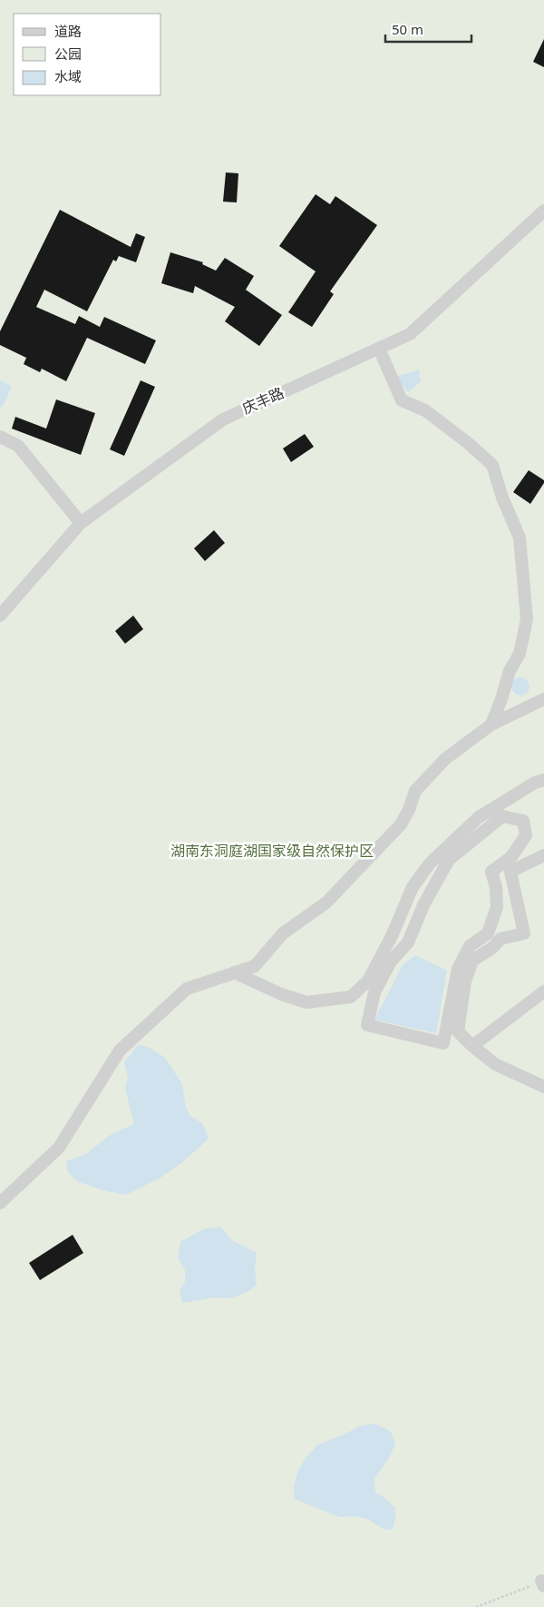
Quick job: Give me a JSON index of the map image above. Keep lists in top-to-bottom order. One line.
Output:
{"streets":{"street":["庆丰路"]},"parks":["湖南东洞庭湖国家级自然保护区"],"legend":["道路","公园","水域"],"scale_bar":"50 m"}
